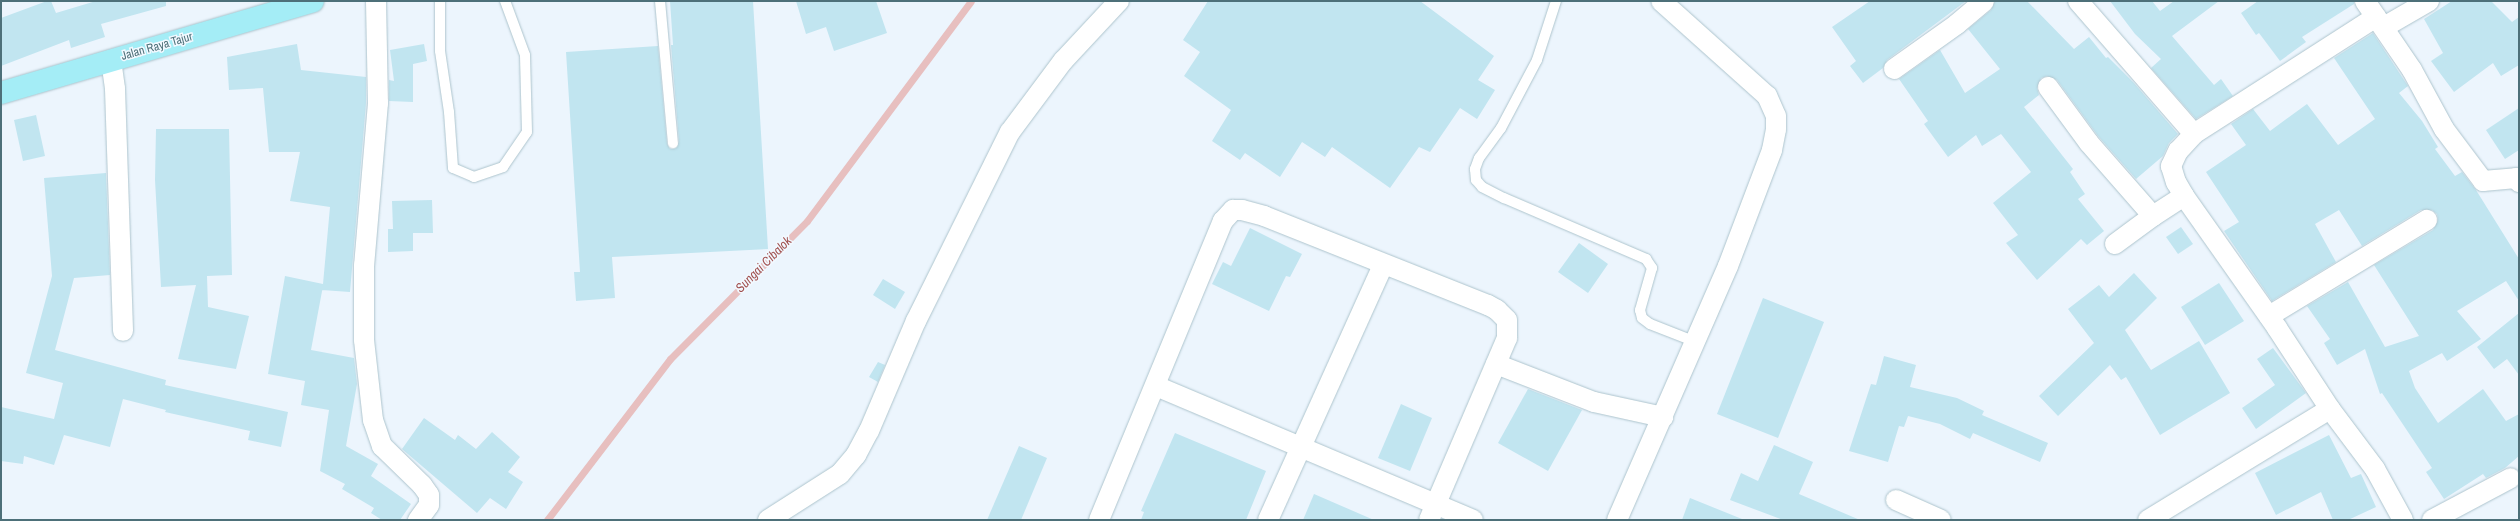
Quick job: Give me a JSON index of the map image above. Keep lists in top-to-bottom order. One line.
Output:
{"streets":{"highway":["Jalan Raya Tajur"]},"water":["Sungai Cibalok"]}
